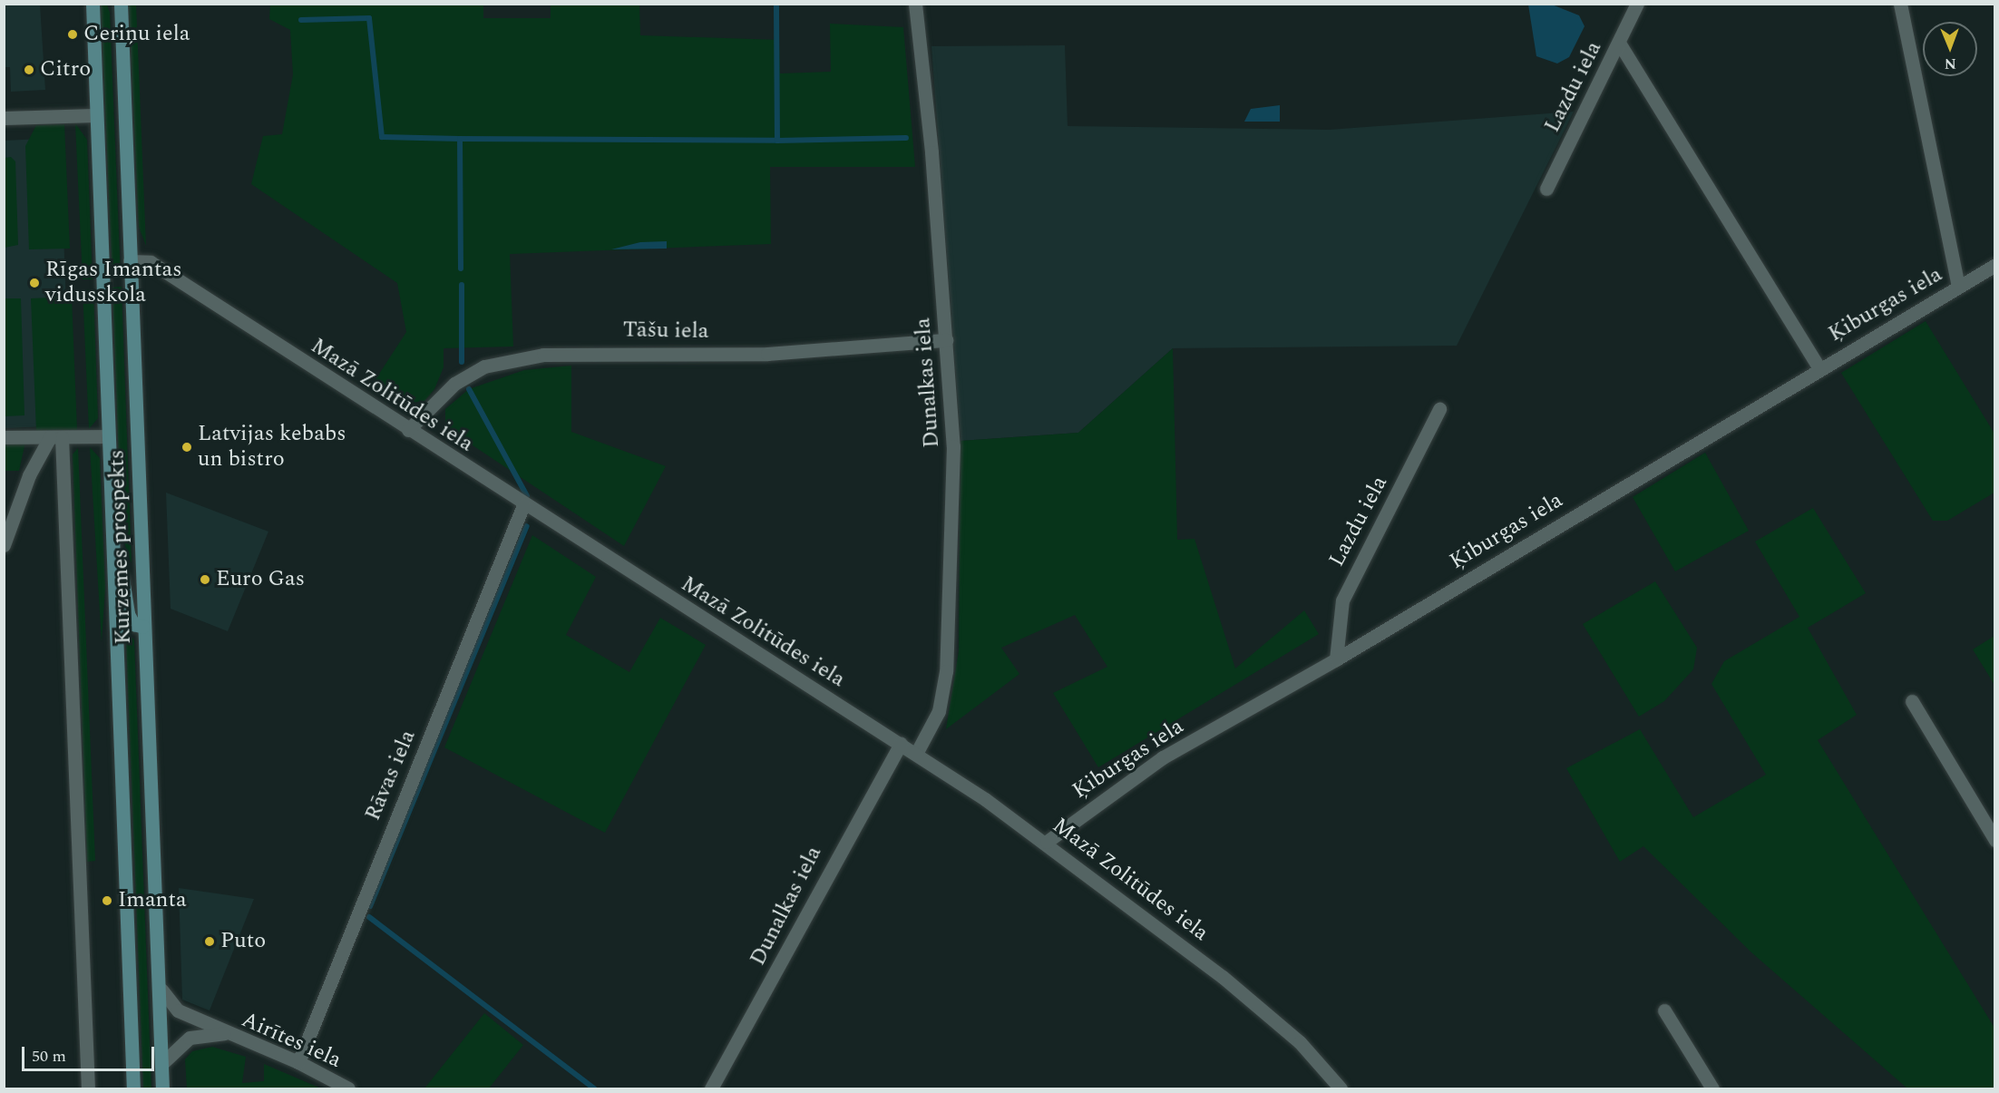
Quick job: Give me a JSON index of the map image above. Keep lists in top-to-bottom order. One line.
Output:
{"streets":{"main road":["Kurzemes prospekts"],"street":["Lazdu iela","Ķiburgas iela","Tāšu iela","Dunalkas iela","Mazā Zolitūdes iela","Rāvas iela","Airītes iela"]},"crossings":[["Lazdu iela","Ķiburgas iela"],["Ķiburgas iela","Mazā Zolitūdes iela"],["Tāšu iela","Dunalkas iela"],["Tāšu iela","Mazā Zolitūdes iela"],["Dunalkas iela","Mazā Zolitūdes iela"],["Mazā Zolitūdes iela","Kurzemes prospekts"],["Mazā Zolitūdes iela","Rāvas iela"],["Kurzemes prospekts","Airītes iela"],["Rāvas iela","Airītes iela"]],"places":["Ceriņu iela","Citro","Rīgas Imantas vidusskola","Latvijas kebabs un bistro","Euro Gas","Imanta","Puto"],"scale_bar":"50 m","north":"bottom"}
